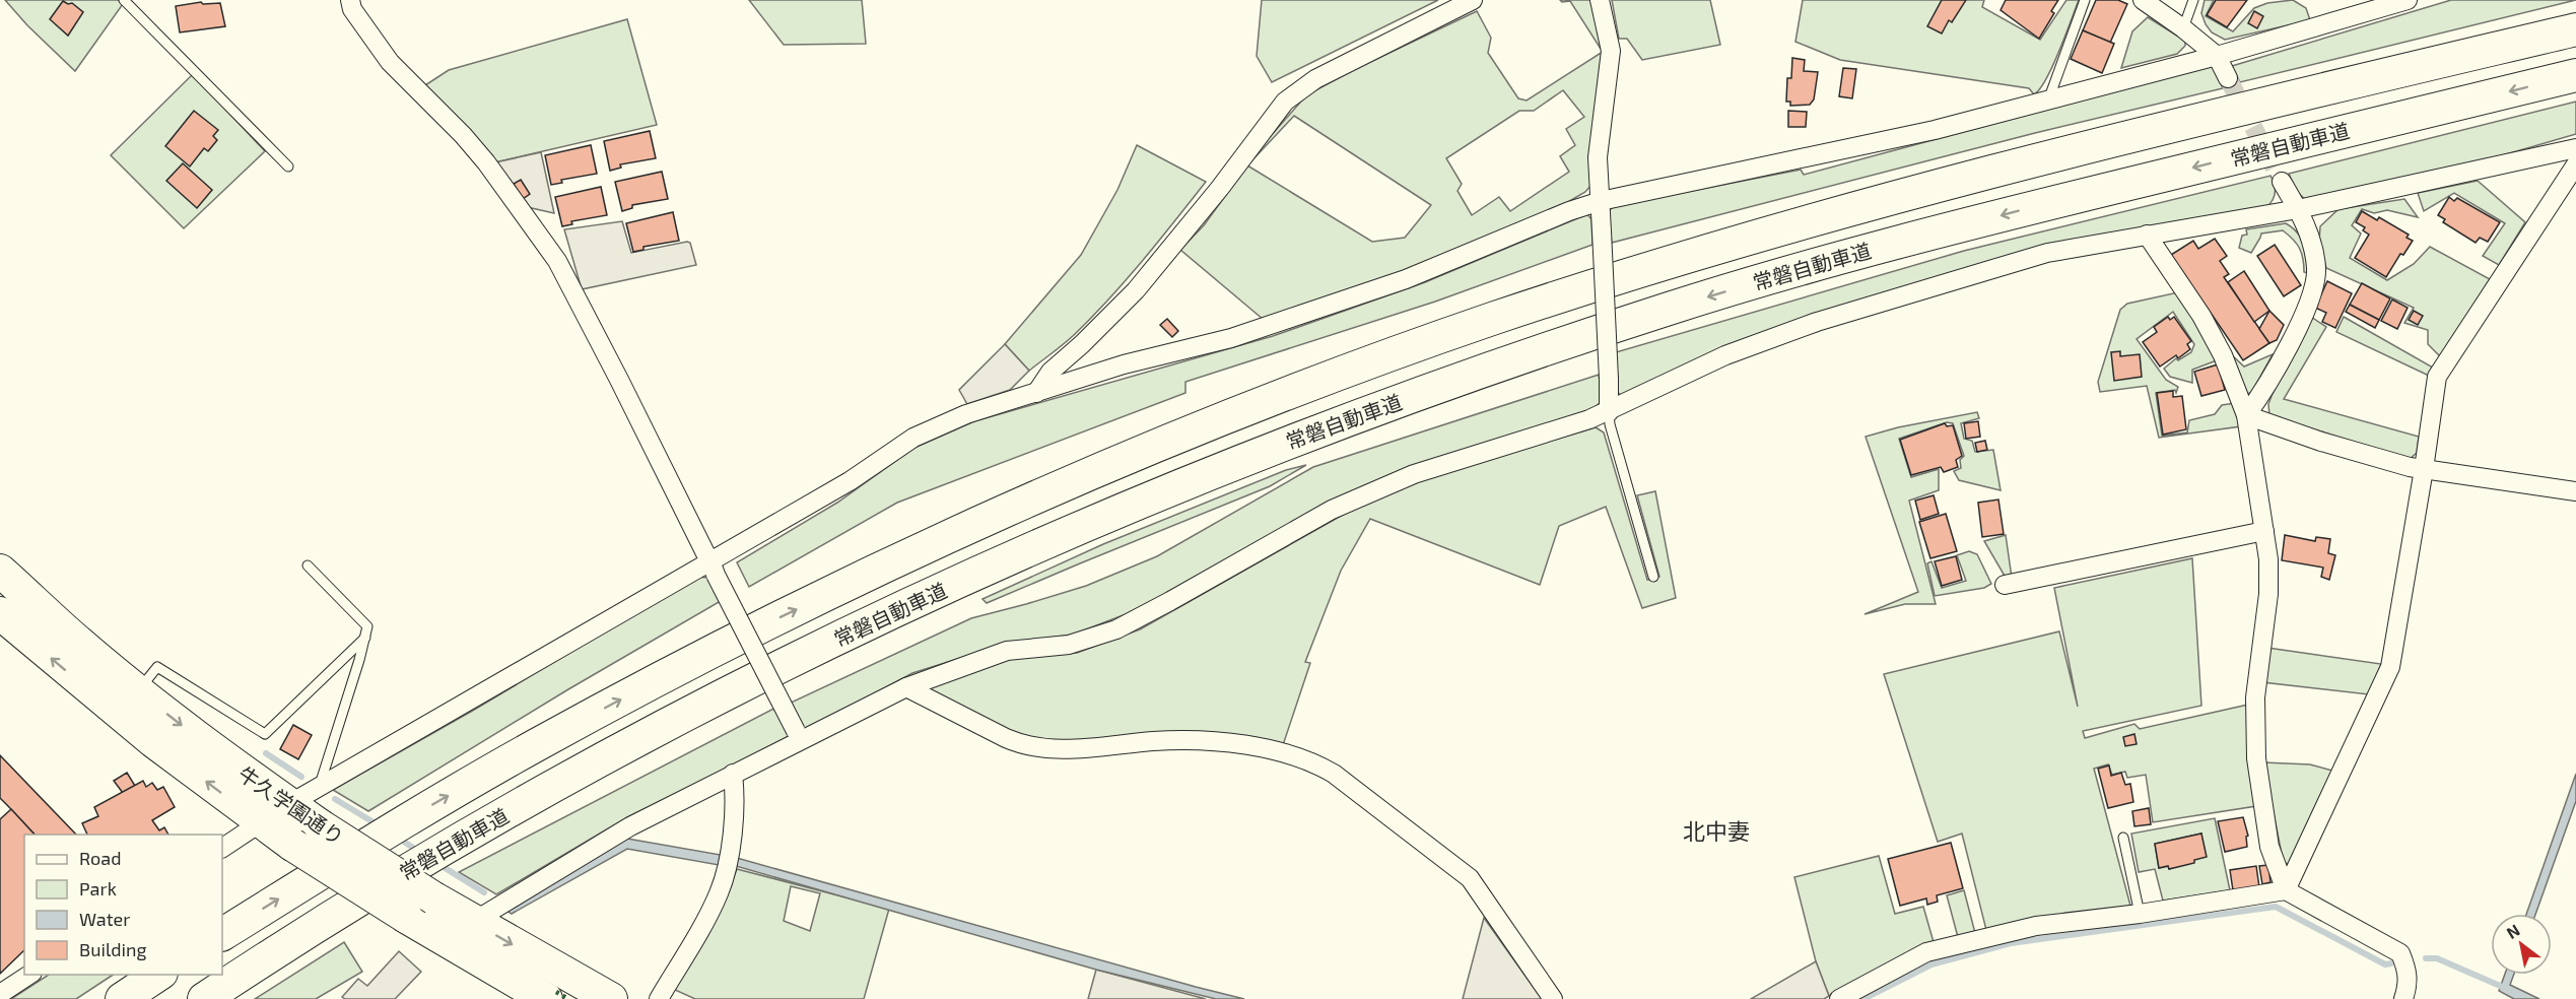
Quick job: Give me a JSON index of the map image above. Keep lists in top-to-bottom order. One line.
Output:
{"streets":{"highway":["常磐自動車道","牛久学園通り"]},"districts":["北中妻"],"legend":["Road","Park","Water","Building"],"north":"top left"}
